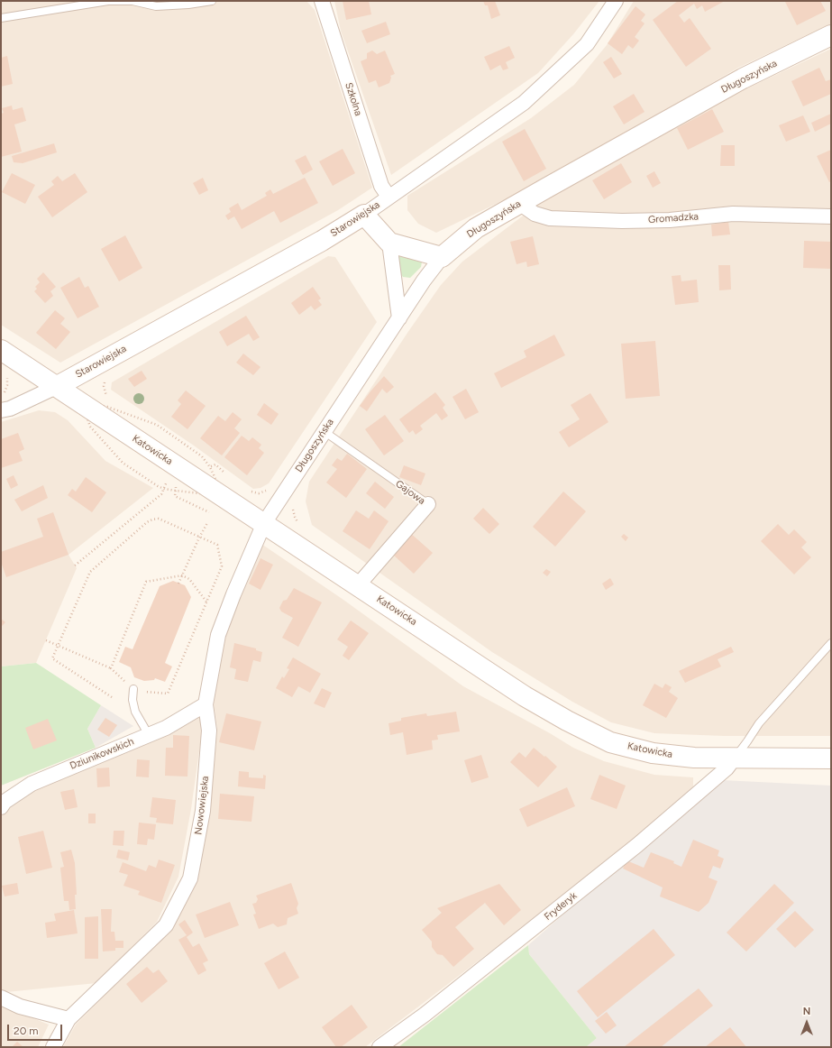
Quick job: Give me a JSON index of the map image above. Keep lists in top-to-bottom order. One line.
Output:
{"streets":{"street":["Długoszyńska","Szkolna","Gromadzka","Starowiejska","Katowicka","Gajowa","Dziunikowskich","Nowowiejska","Fryderyk"]},"crossings":[["Długoszyńska","Gromadzka"],["Długoszyńska","Katowicka"],["Długoszyńska","Gajowa"],["Długoszyńska","Nowowiejska"],["Szkolna","Starowiejska"],["Starowiejska","Katowicka"],["Katowicka","Gajowa"],["Katowicka","Nowowiejska"],["Katowicka","Fryderyk"],["Dziunikowskich","Nowowiejska"]],"scale_bar":"20 m","north":"top"}
